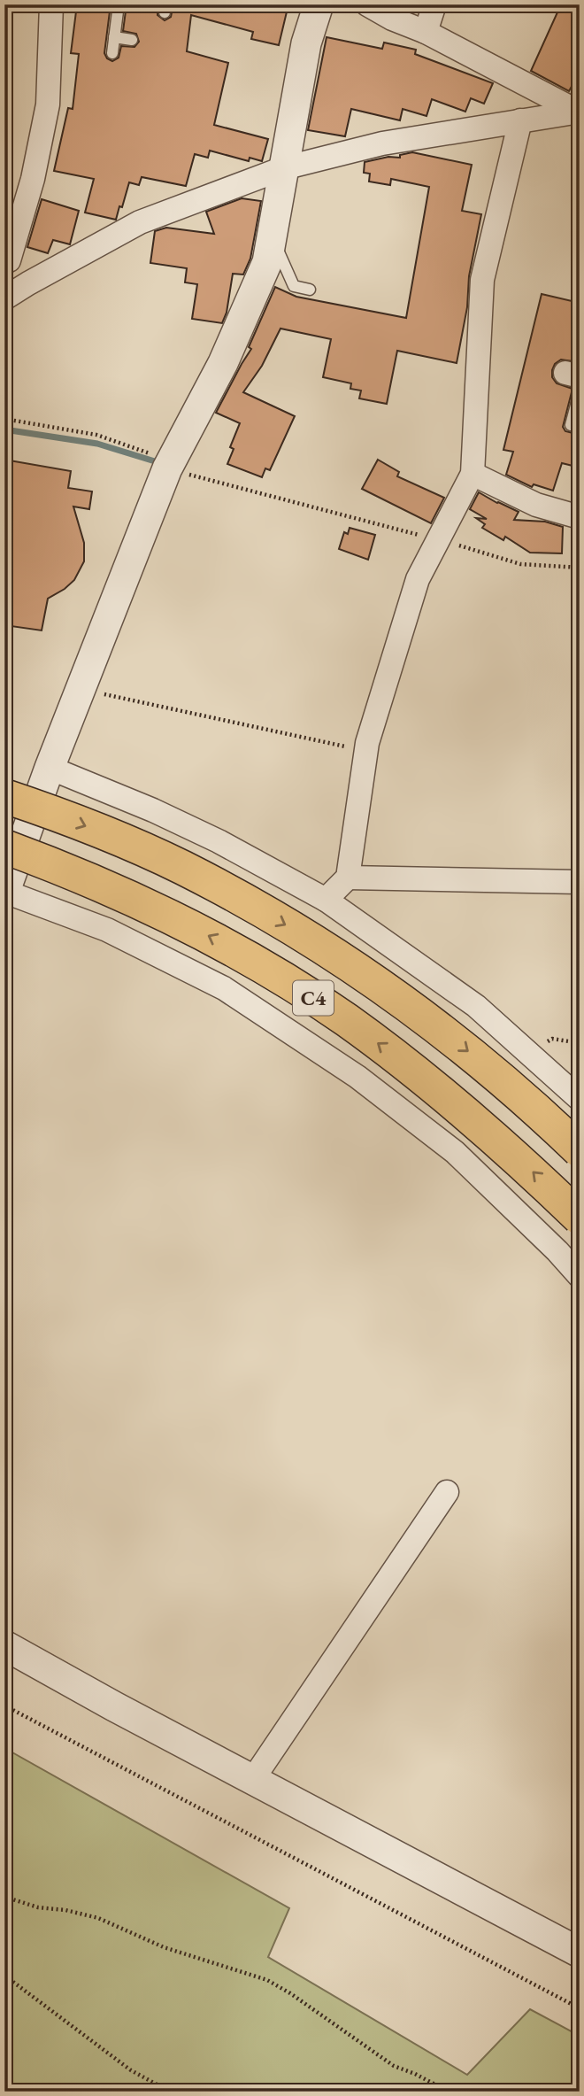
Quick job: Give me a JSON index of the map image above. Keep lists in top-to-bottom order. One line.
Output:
{"streets":{"highway":["C4"]}}
